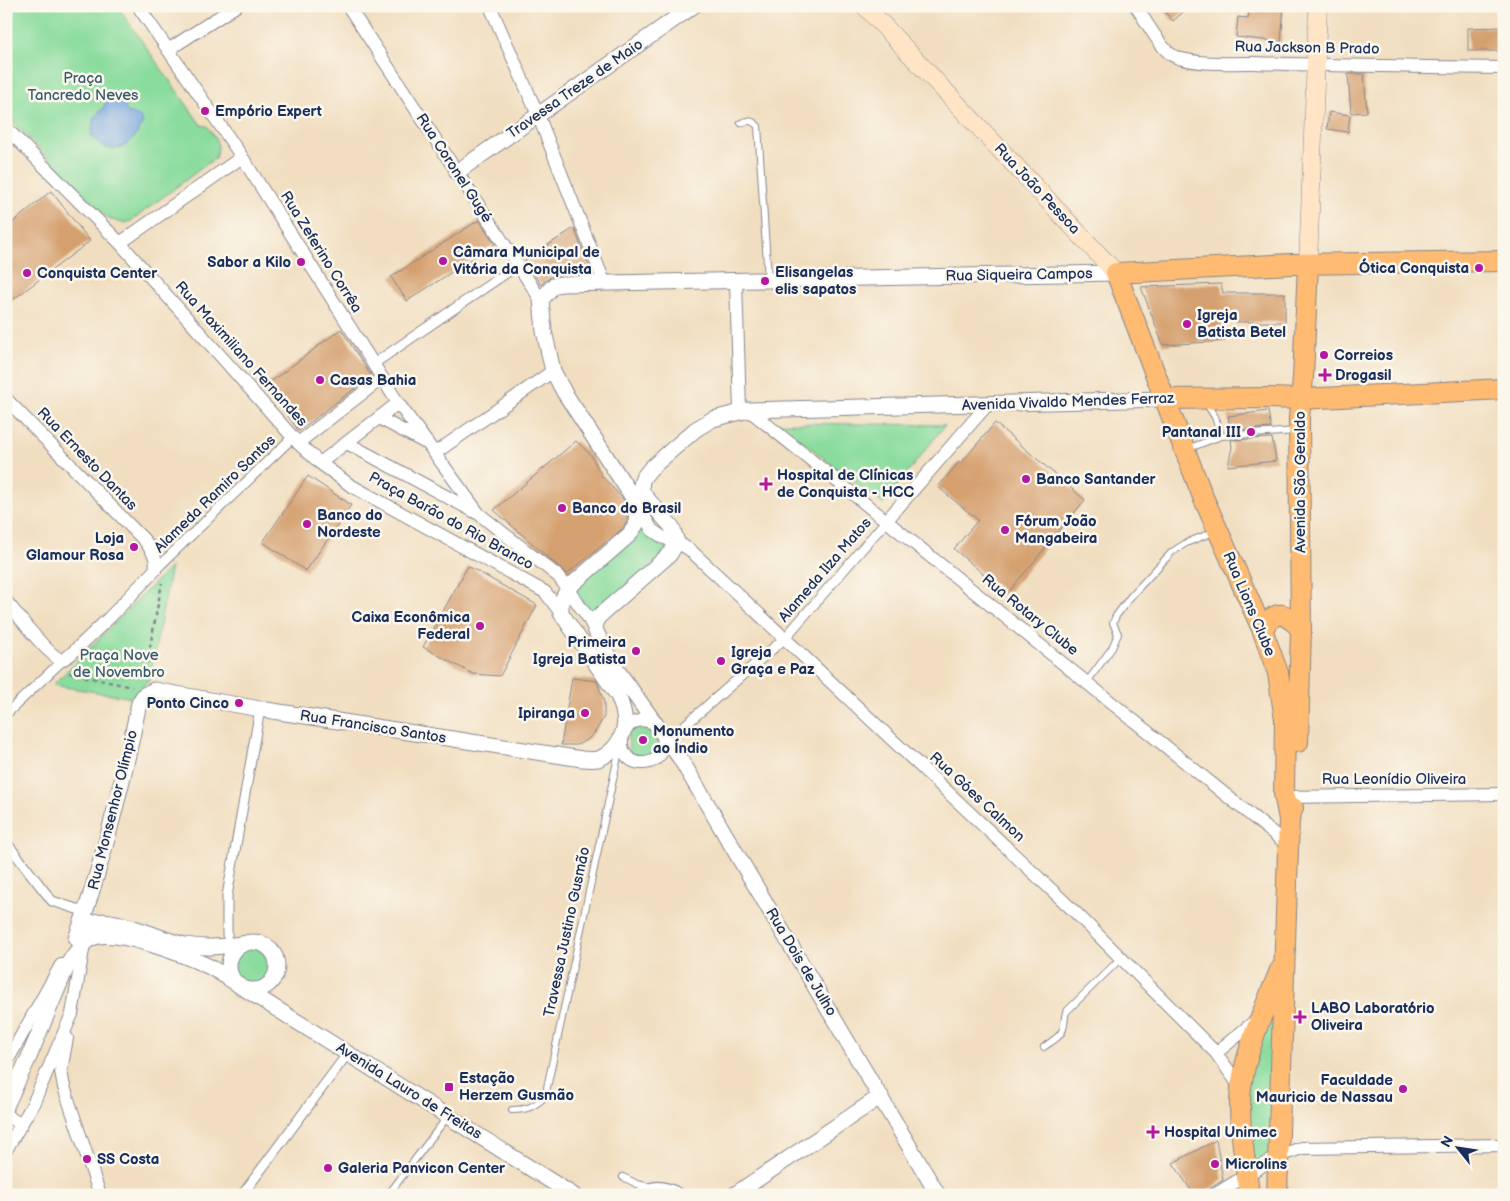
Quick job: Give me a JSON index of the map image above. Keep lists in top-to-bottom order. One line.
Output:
{"streets":{"main road":["Rua João Pessoa","Rua Siqueira Campos","Avenida Vivaldo Mendes Ferraz","Avenida São Geraldo","Rua Lions Clube"],"street":["Rua Jackson B Prado","Travessa Treze de Maio","Rua Coronel Gugé","Rua Zeferino Corrêa","Rua Maximiliano Fernandes","Rua Ernesto Dantas","Alameda Ramiro Santos","Praça Barão do Rio Branco","Alameda Ilza Matos","Rua Rotary Clube","Rua Francisco Santos","Rua Leonídio Oliveira","Rua Góes Calmon","Rua Monsenhor Olímpio","Rua Dois de Julho","Avenida Lauro de Freitas"],"lane":["Travessa Justino Gusmão"]},"crossings":[["Rua Jackson B Prado","Avenida São Geraldo"],["Travessa Treze de Maio","Rua Coronel Gugé"],["Rua Coronel Gugé","Rua Siqueira Campos"],["Rua Coronel Gugé","Rua Góes Calmon"],["Rua João Pessoa","Rua Siqueira Campos"],["Rua João Pessoa","Avenida Vivaldo Mendes Ferraz"],["Rua João Pessoa","Rua Lions Clube"],["Rua Zeferino Corrêa","Praça Barão do Rio Branco"],["Rua Siqueira Campos","Avenida São Geraldo"],["Rua Maximiliano Fernandes","Alameda Ramiro Santos"],["Rua Maximiliano Fernandes","Praça Barão do Rio Branco"],["Avenida Vivaldo Mendes Ferraz","Avenida São Geraldo"],["Avenida Vivaldo Mendes Ferraz","Rua Lions Clube"],["Avenida Vivaldo Mendes Ferraz","Rua Rotary Clube"],["Rua Ernesto Dantas","Alameda Ramiro Santos"],["Avenida São Geraldo","Rua Lions Clube"],["Avenida São Geraldo","Rua Rotary Clube"],["Avenida São Geraldo","Rua Leonídio Oliveira"],["Avenida São Geraldo","Rua Góes Calmon"],["Alameda Ramiro Santos","Praça Barão do Rio Branco"],["Praça Barão do Rio Branco","Rua Dois de Julho"],["Alameda Ilza Matos","Rua Rotary Clube"],["Alameda Ilza Matos","Rua Francisco Santos"],["Alameda Ilza Matos","Rua Góes Calmon"],["Alameda Ilza Matos","Travessa Justino Gusmão"],["Alameda Ilza Matos","Rua Dois de Julho"],["Rua Lions Clube","Rua Leonídio Oliveira"],["Rua Francisco Santos","Rua Monsenhor Olímpio"],["Rua Francisco Santos","Travessa Justino Gusmão"],["Rua Francisco Santos","Rua Dois de Julho"],["Rua Monsenhor Olímpio","Avenida Lauro de Freitas"],["Travessa Justino Gusmão","Rua Dois de Julho"]],"parks":["Praça Tancredo Neves","Praça Nove de Novembro"],"places":{"other":["Empório Expert","Câmara Municipal de Vitória da Conquista","Sabor a Kilo","Ótica Conquista","Conquista Center","Elisangelas elis sapatos","Igreja Batista Betel","Correios","Casas Bahia","Pantanal III","Banco Santander","Banco do Brasil","Banco do Nordeste","Fórum João Mangabeira","Loja Glamour Rosa","Caixa Econômica Federal","Primeira Igreja Batista","Igreja Graça e Paz","Ponto Cinco","Ipiranga","Monumento ao Índio","Faculdade Mauricio de Nassau","SS Costa","Microlins","Galeria Panvicon Center"],"health":["Drogasil","Hospital de Clínicas de Conquista - HCC","LABO Laboratório Oliveira","Hospital Unimec"],"transit":["Estação Herzem Gusmão"]},"north":"top left"}
